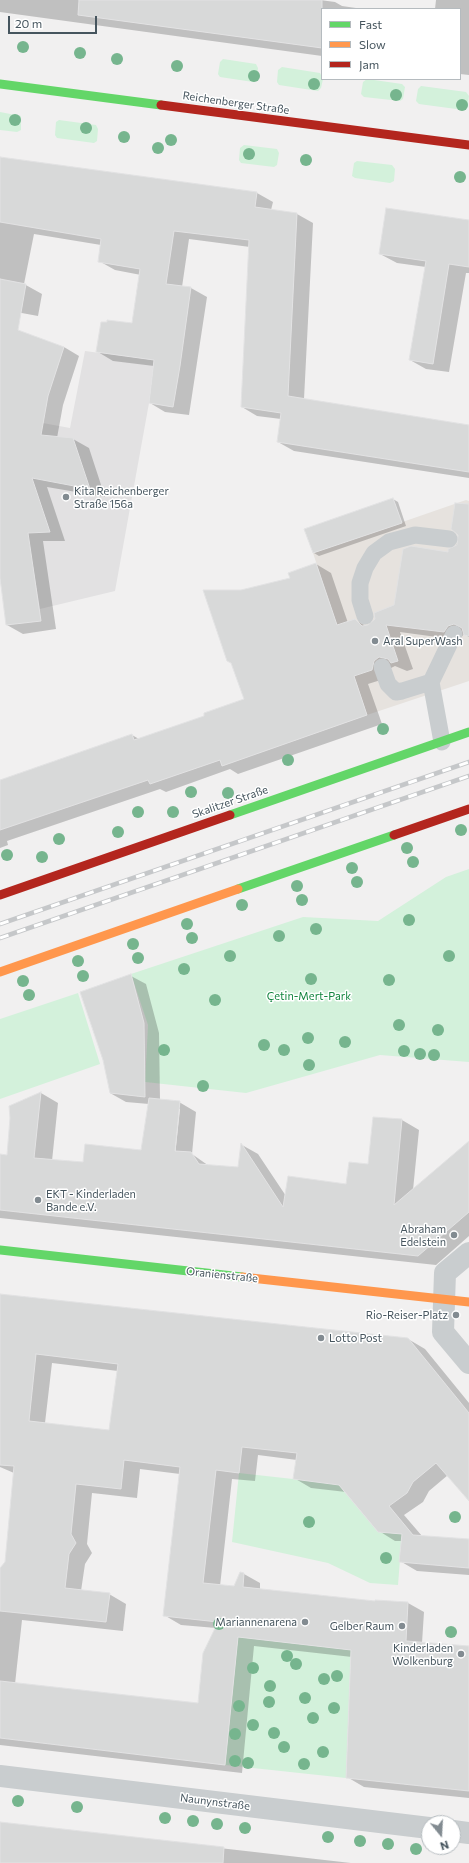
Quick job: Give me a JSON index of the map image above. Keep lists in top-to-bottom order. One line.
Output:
{"streets":{"main road":["Reichenberger Straße","Skalitzer Straße","Oranienstraße"],"street":["Naunynstraße"]},"parks":["Çetin-Mert-Park"],"places":["Kita Reichenberger Straße 156a","Aral SuperWash","EKT - Kinderladen Bande e.V.","Abraham Edelstein","Rio-Reiser-Platz","Lotto Post","Mariannenarena","Gelber Raum","Kinderladen Wolkenburg"],"legend":["Fast","Slow","Jam"],"scale_bar":"20 m","north":"bottom"}
